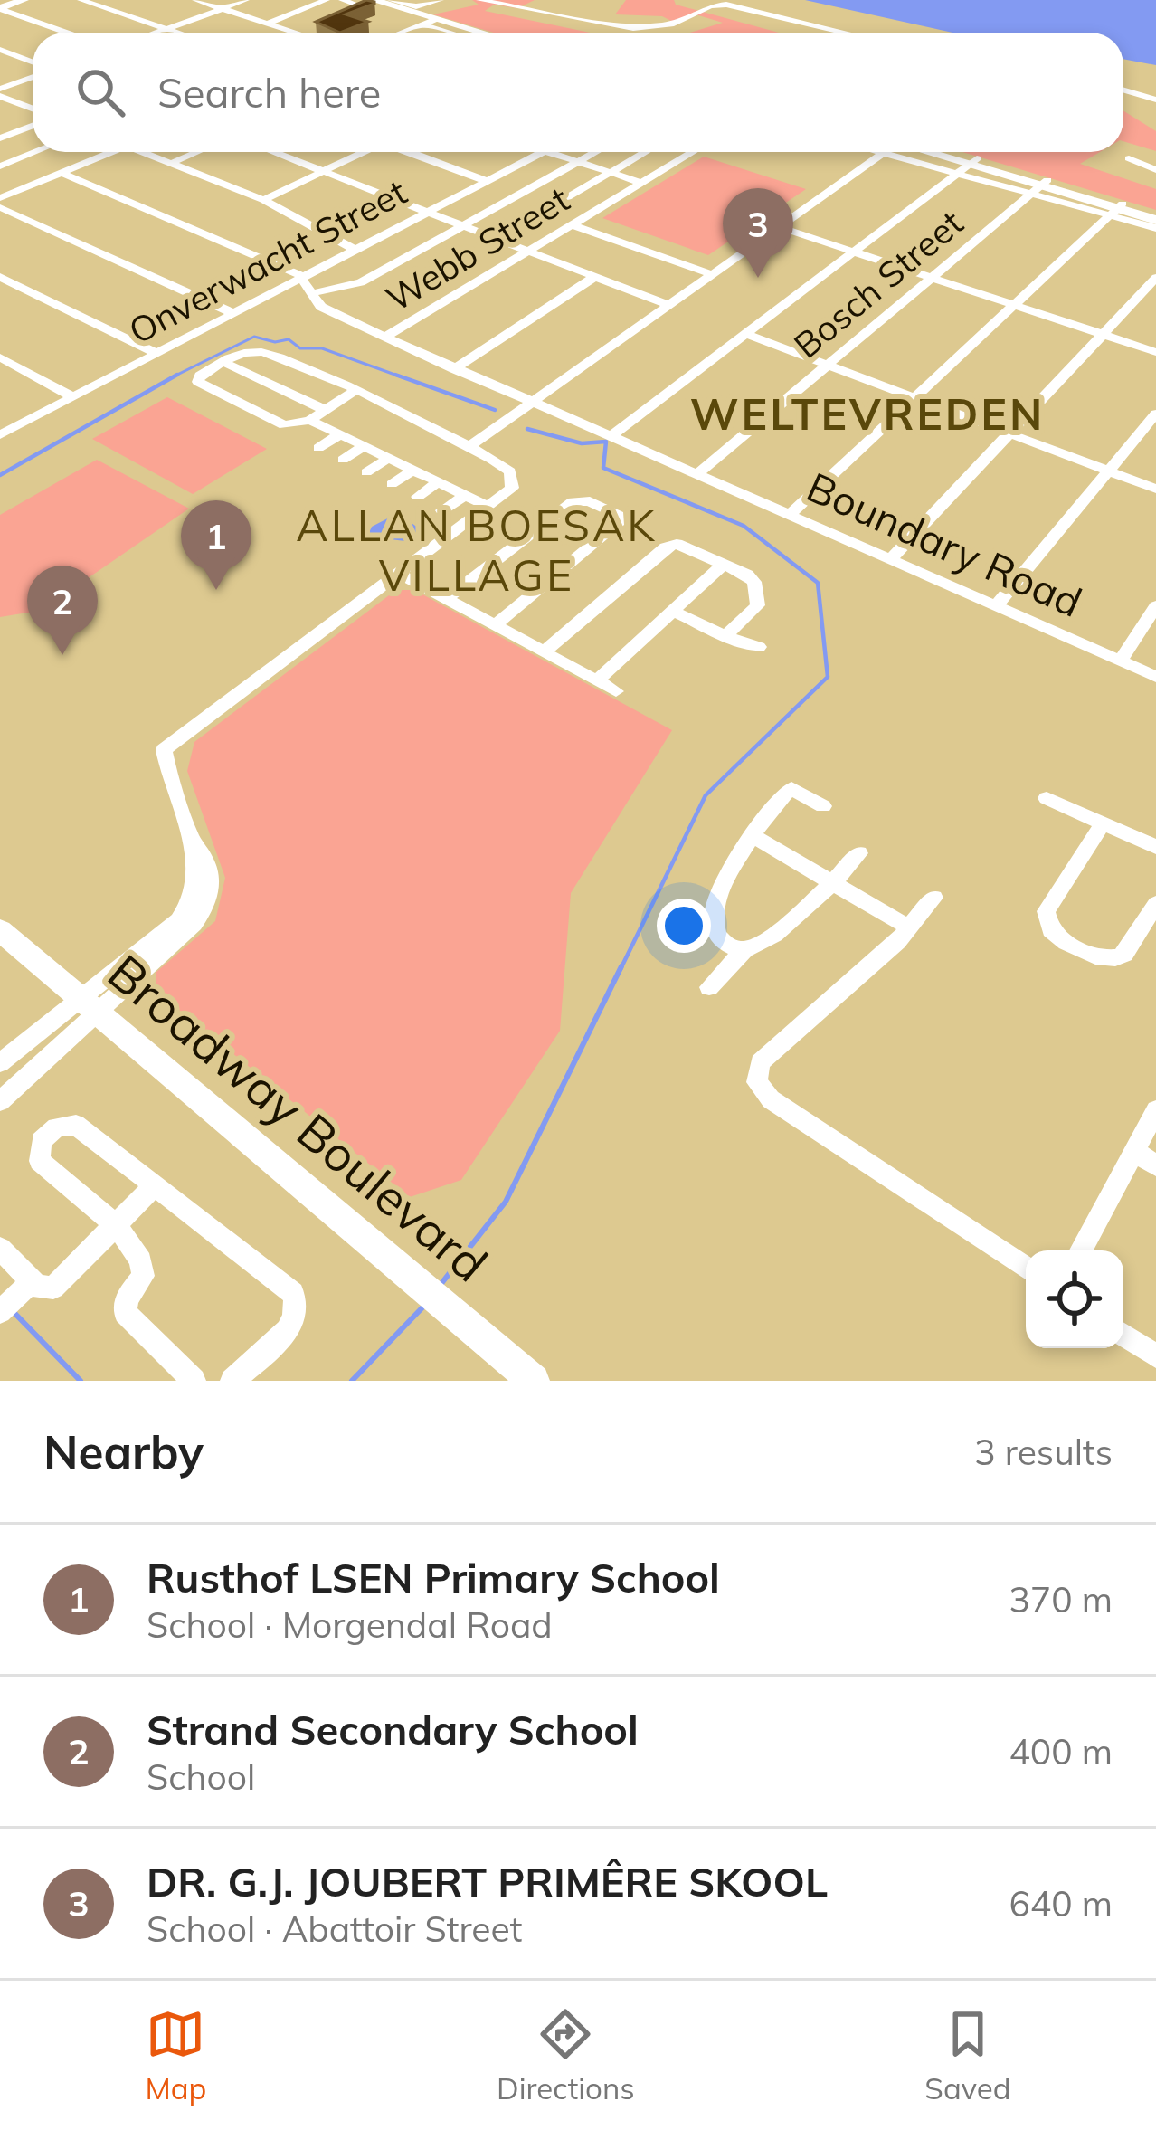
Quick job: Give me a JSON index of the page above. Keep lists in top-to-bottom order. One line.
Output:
{"streets":{"main road":["Broadway Boulevard"],"street":["Webb Street","Onverwacht Street","Bosch Street","Boundary Road"]},"crossings":[["Webb Street","Boundary Road"],["Onverwacht Street","Boundary Road"],["Bosch Street","Boundary Road"]],"districts":["WELTEVREDEN","ALLAN BOESAK VILLAGE"],"page":{"search":"Search here","pins":["3","1","2"],"heading":["Nearby","3 results"],"list":[{"mark":"1","name":"Rusthof LSEN Primary School","note":"School · Morgendal Road","value":"370 m"},{"mark":"2","name":"Strand Secondary School","note":"School","value":"400 m"},{"mark":"3","name":"DR. G.J. JOUBERT PRIMÊRE SKOOL","note":"School · Abattoir Street","value":"640 m"}],"nav":["Map","Directions","Saved"]}}
